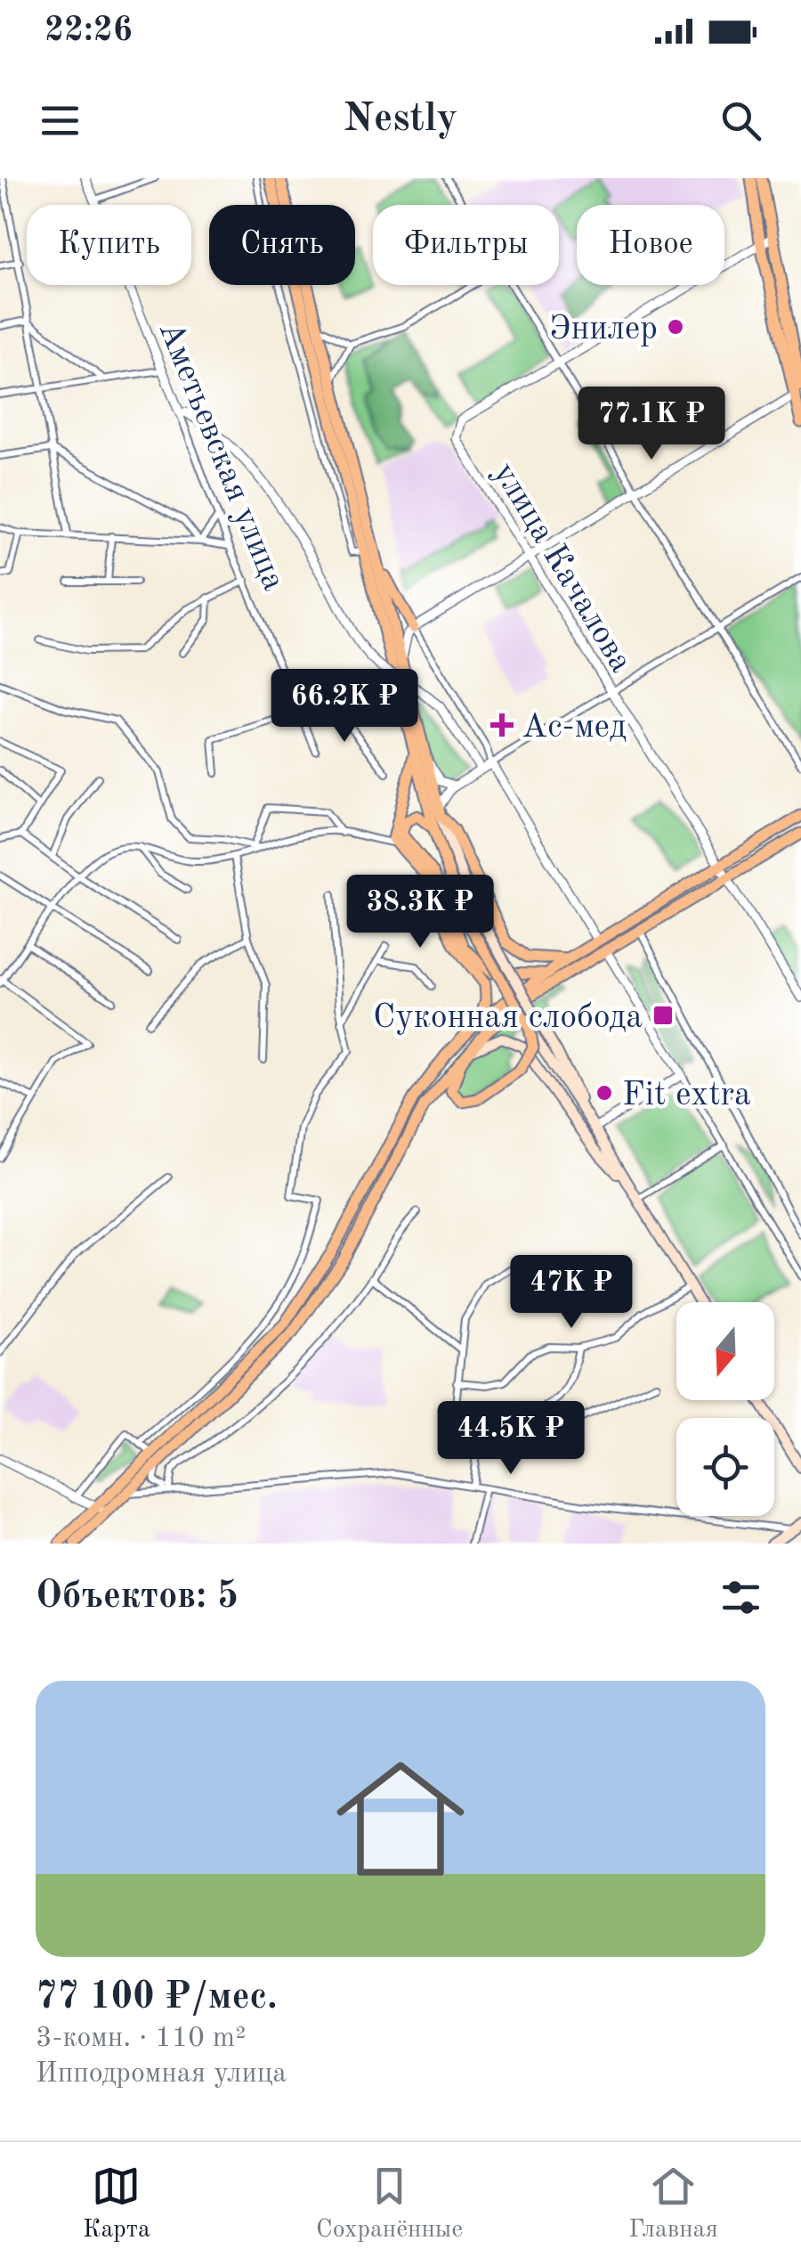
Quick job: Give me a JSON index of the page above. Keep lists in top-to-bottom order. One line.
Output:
{"streets":{"street":["Аметьевская улица","улица Качалова"]},"places":{"other":["Энилер","Fit extra"],"health":["Ас-мед"],"transit":["Суконная слобода"]},"north":"bottom","page":{"status":"22:26","header":"Nestly","chip":["Купить","Снять","Фильтры","Новое"],"price":["77.1K ₽","66.2K ₽","38.3K ₽","47K ₽","44.5K ₽"],"heading":"Объектов: 5","list":[{"name":"77 100 ₽/мес.","note":"3-комн. · 110 m² · Ипподромная улица"}],"tabs":["Карта","Сохранённые","Главная"]}}
